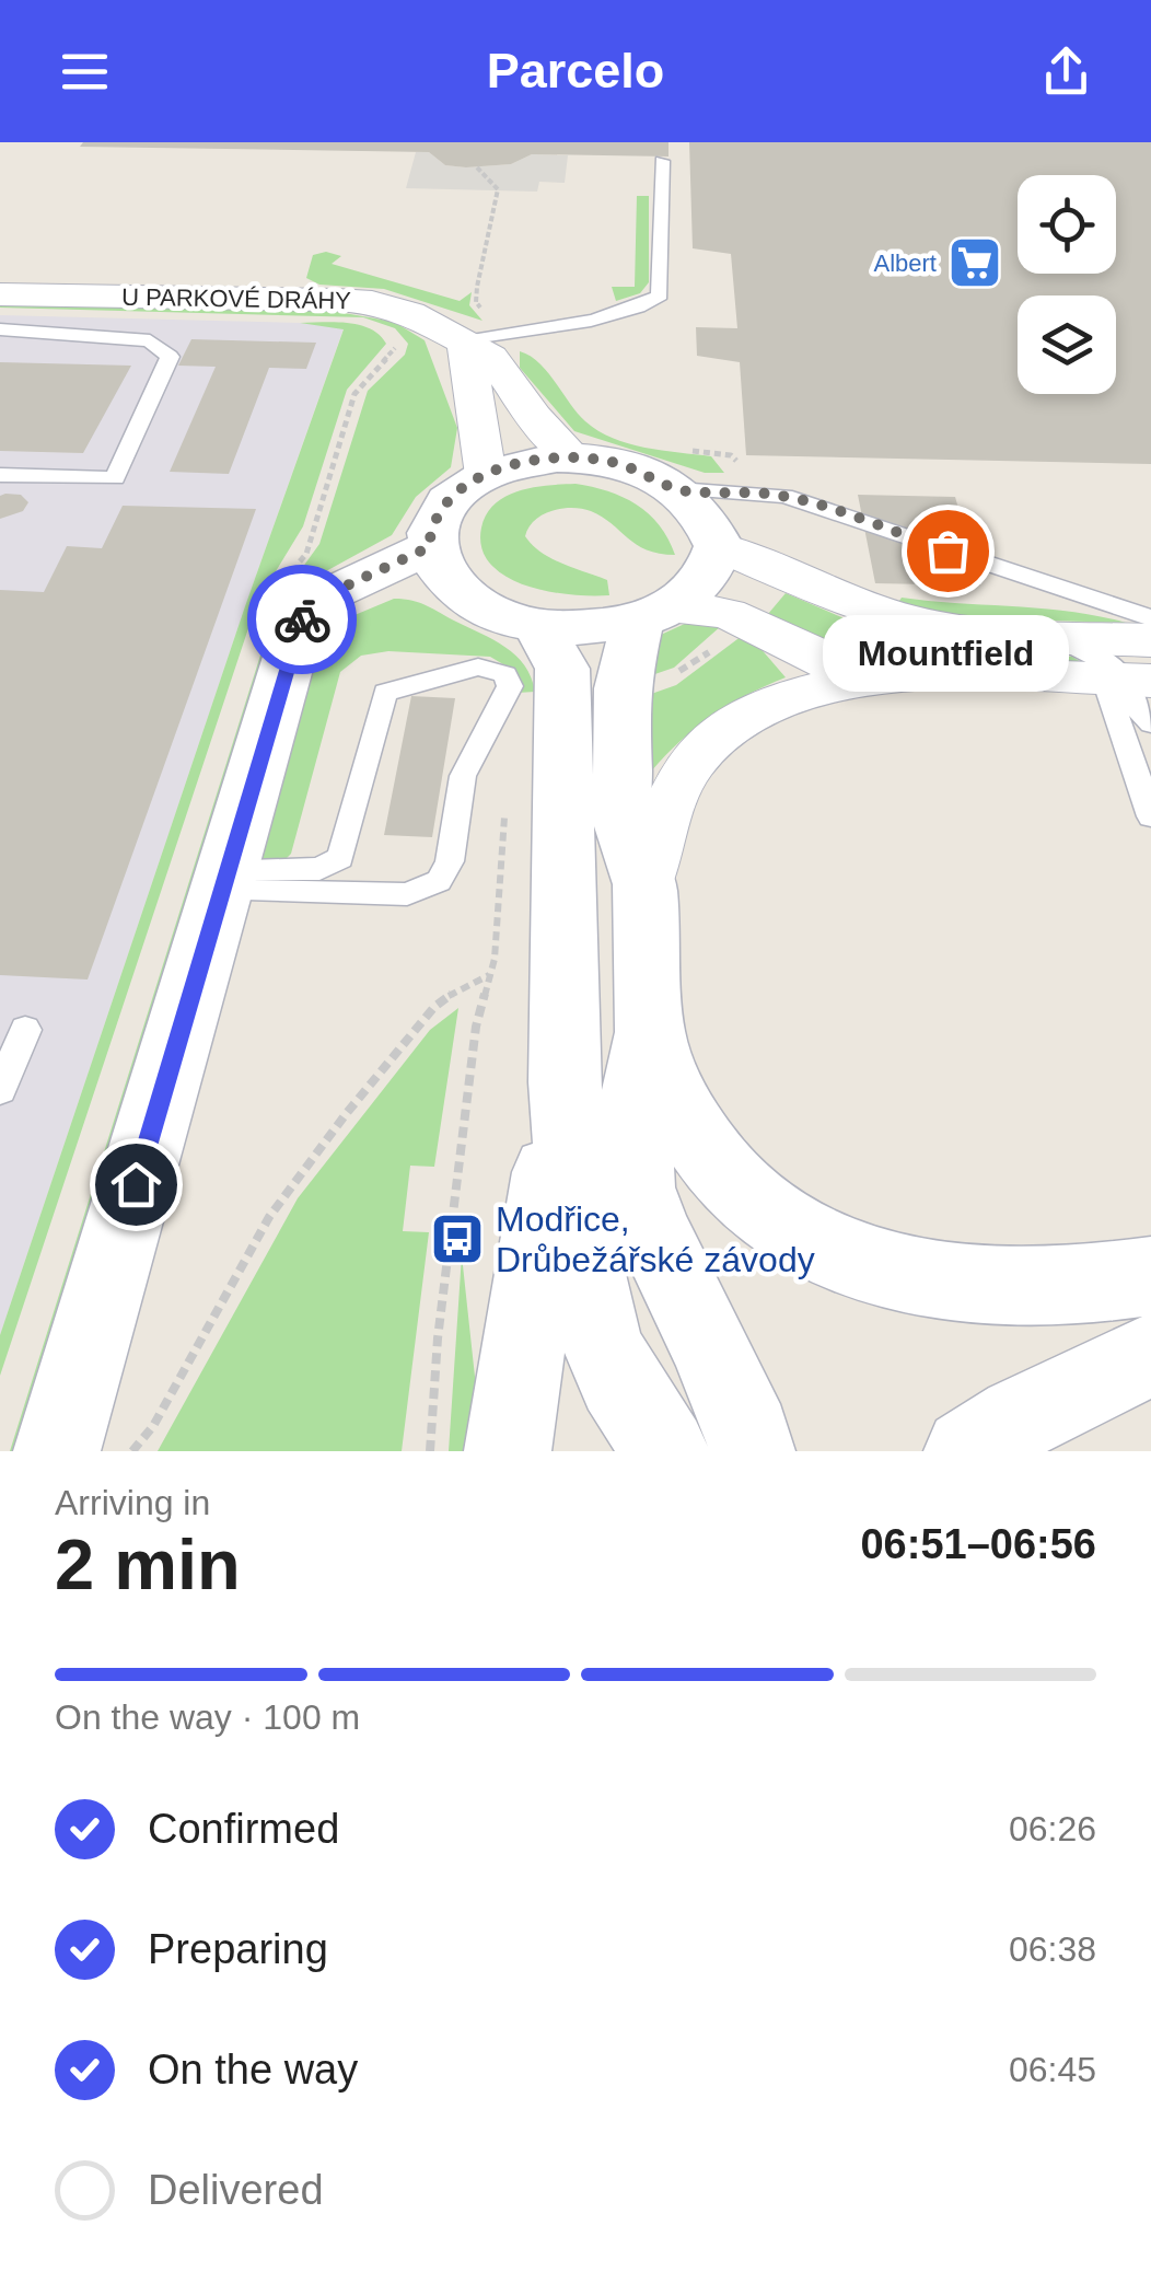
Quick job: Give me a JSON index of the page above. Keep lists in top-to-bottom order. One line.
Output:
{"streets":{"street":["U PARKOVÉ DRÁHY"]},"places":{"supermarket":["Albert"],"other":["Mountfield"],"bus stop":["Modřice, Drůbežářské závody"]},"page":{"header":"Parcelo","bubble":"Mountfield","heading":["2 min","Arriving in","06:51–06:56"],"bar":"On the way · 100 m","list":[["Confirmed","06:26"],["Preparing","06:38"],["On the way","06:45"],"Delivered"]}}
